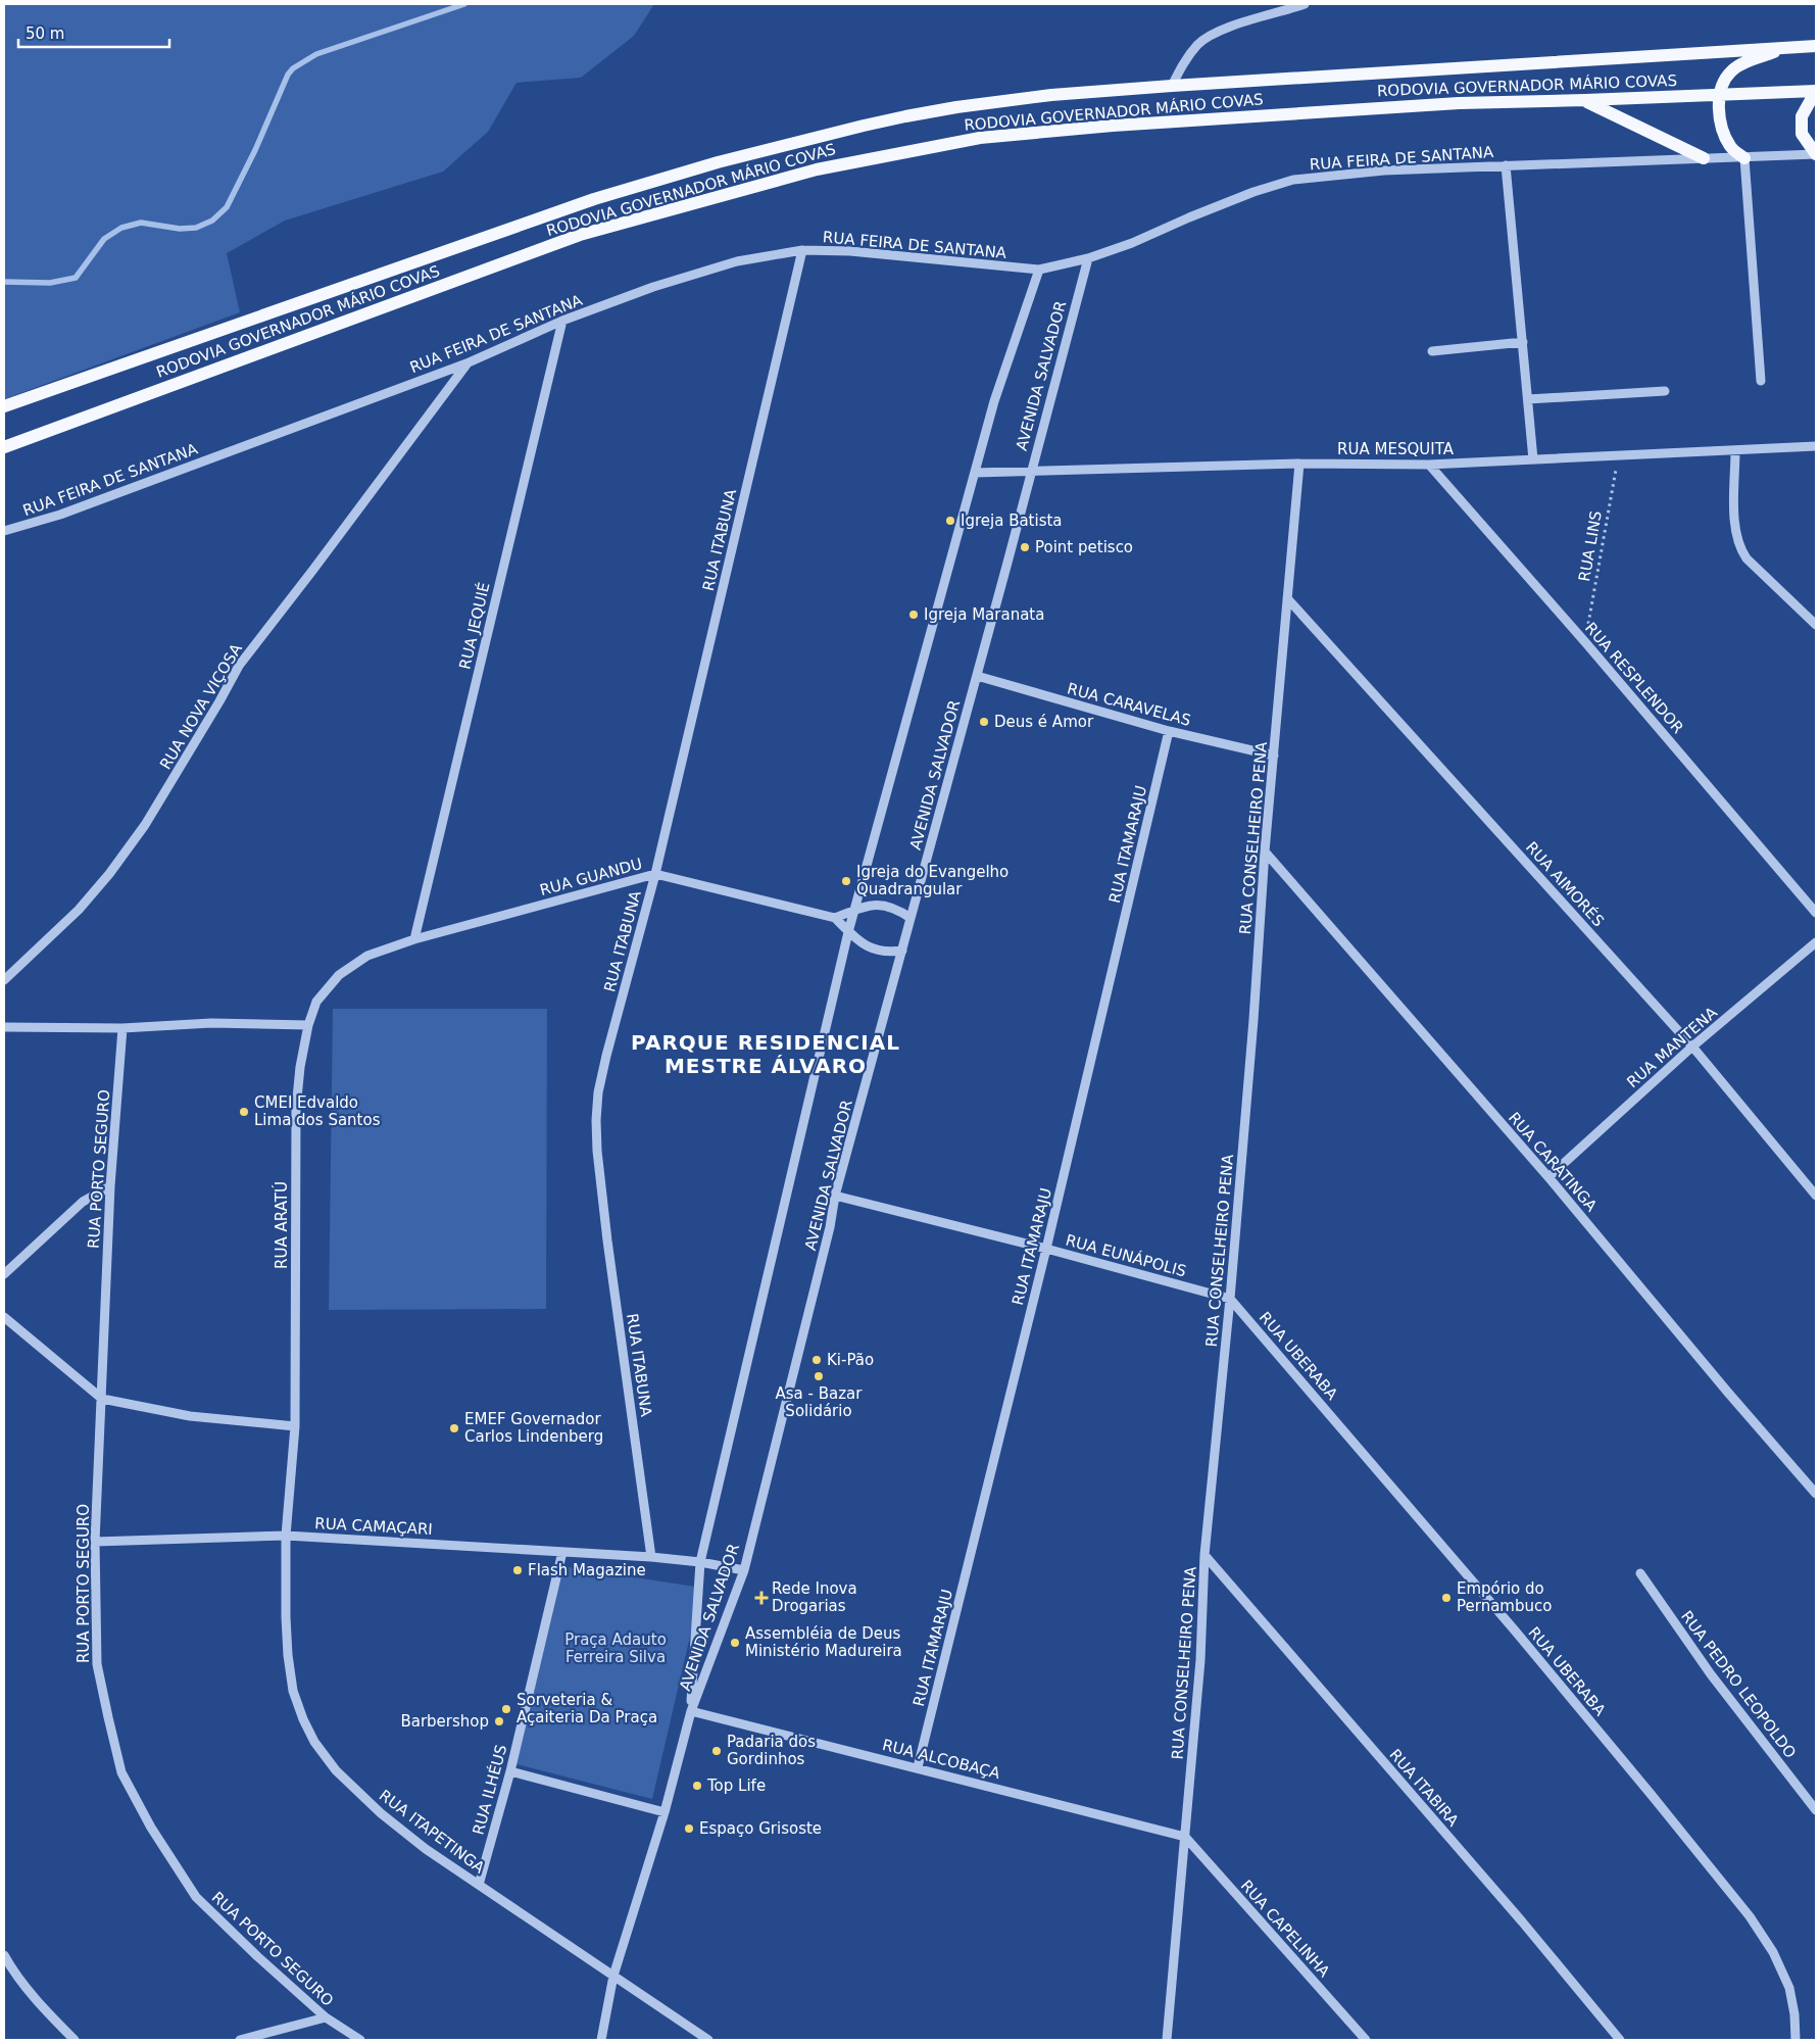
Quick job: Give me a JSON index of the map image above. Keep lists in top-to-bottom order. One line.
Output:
{"streets":{"main road":["RODOVIA GOVERNADOR MÁRIO COVAS"],"street":["RUA FEIRA DE SANTANA","AVENIDA SALVADOR","RUA MESQUITA","RUA ITABUNA","RUA JEQUIÉ","RUA RESPLENDOR","RUA CARAVELAS","RUA NOVA VIÇOSA","RUA CONSELHEIRO PENA","RUA ITAMARAJU","RUA GUANDU","RUA AIMORÉS","RUA MANTENA","RUA CARATINGA","RUA PORTO SEGURO","RUA ARATÚ","RUA EUNÁPOLIS","RUA UBERABA","RUA CAMAÇARI","RUA PEDRO LEOPOLDO","RUA ALCOBAÇA","RUA ITABIRA","RUA ILHÉUS","RUA ITAPETINGA","RUA CAPELINHA"],"path":["RUA LINS"]},"crossings":[["RUA FEIRA DE SANTANA","AVENIDA SALVADOR"],["RUA FEIRA DE SANTANA","RUA ITABUNA"],["RUA FEIRA DE SANTANA","RUA JEQUIÉ"],["RUA FEIRA DE SANTANA","RUA NOVA VIÇOSA"],["AVENIDA SALVADOR","RUA MESQUITA"],["AVENIDA SALVADOR","RUA CARAVELAS"],["AVENIDA SALVADOR","RUA EUNÁPOLIS"],["AVENIDA SALVADOR","RUA ALCOBAÇA"],["AVENIDA SALVADOR","RUA ITAPETINGA"],["RUA MESQUITA","RUA LINS"],["RUA MESQUITA","RUA RESPLENDOR"],["RUA MESQUITA","RUA CONSELHEIRO PENA"],["RUA ITABUNA","RUA GUANDU"],["RUA ITABUNA","RUA CAMAÇARI"],["RUA LINS","RUA RESPLENDOR"],["RUA JEQUIÉ","RUA GUANDU"],["RUA JEQUIÉ","RUA ARATÚ"],["RUA CARAVELAS","RUA CONSELHEIRO PENA"],["RUA CARAVELAS","RUA ITAMARAJU"],["RUA CONSELHEIRO PENA","RUA AIMORÉS"],["RUA CONSELHEIRO PENA","RUA CARATINGA"],["RUA CONSELHEIRO PENA","RUA EUNÁPOLIS"],["RUA CONSELHEIRO PENA","RUA UBERABA"],["RUA CONSELHEIRO PENA","RUA ALCOBAÇA"],["RUA CONSELHEIRO PENA","RUA ITABIRA"],["RUA CONSELHEIRO PENA","RUA CAPELINHA"],["RUA ITAMARAJU","RUA EUNÁPOLIS"],["RUA ITAMARAJU","RUA ALCOBAÇA"],["RUA GUANDU","RUA ARATÚ"],["RUA AIMORÉS","RUA MANTENA"],["RUA MANTENA","RUA CARATINGA"],["RUA PORTO SEGURO","RUA CAMAÇARI"],["RUA ARATÚ","RUA ITAPETINGA"],["RUA EUNÁPOLIS","RUA UBERABA"],["RUA CAMAÇARI","RUA ILHÉUS"],["RUA CAMAÇARI","RUA ITAPETINGA"],["RUA ALCOBAÇA","RUA CAPELINHA"],["RUA ILHÉUS","RUA ITAPETINGA"]],"districts":["PARQUE RESIDENCIAL MESTRE ÁLVARO"],"parks":["Praça Adauto Ferreira Silva"],"places":{"other":["Igreja Batista","Point petisco","Igreja Maranata","Deus é Amor","Igreja do Evangelho Quadrangular","CMEI Edvaldo Lima dos Santos","Ki-Pão","Asa - Bazar Solidário","EMEF Governador Carlos Lindenberg","Flash Magazine","Empório do Pernambuco","Assembléia de Deus Ministério Madureira","Sorveteria & Açaiteria Da Praça","Barbershop","Padaria dos Gordinhos","Top Life","Espaço Grisoste"],"health":["Rede Inova Drogarias"]},"scale_bar":"50 m"}
